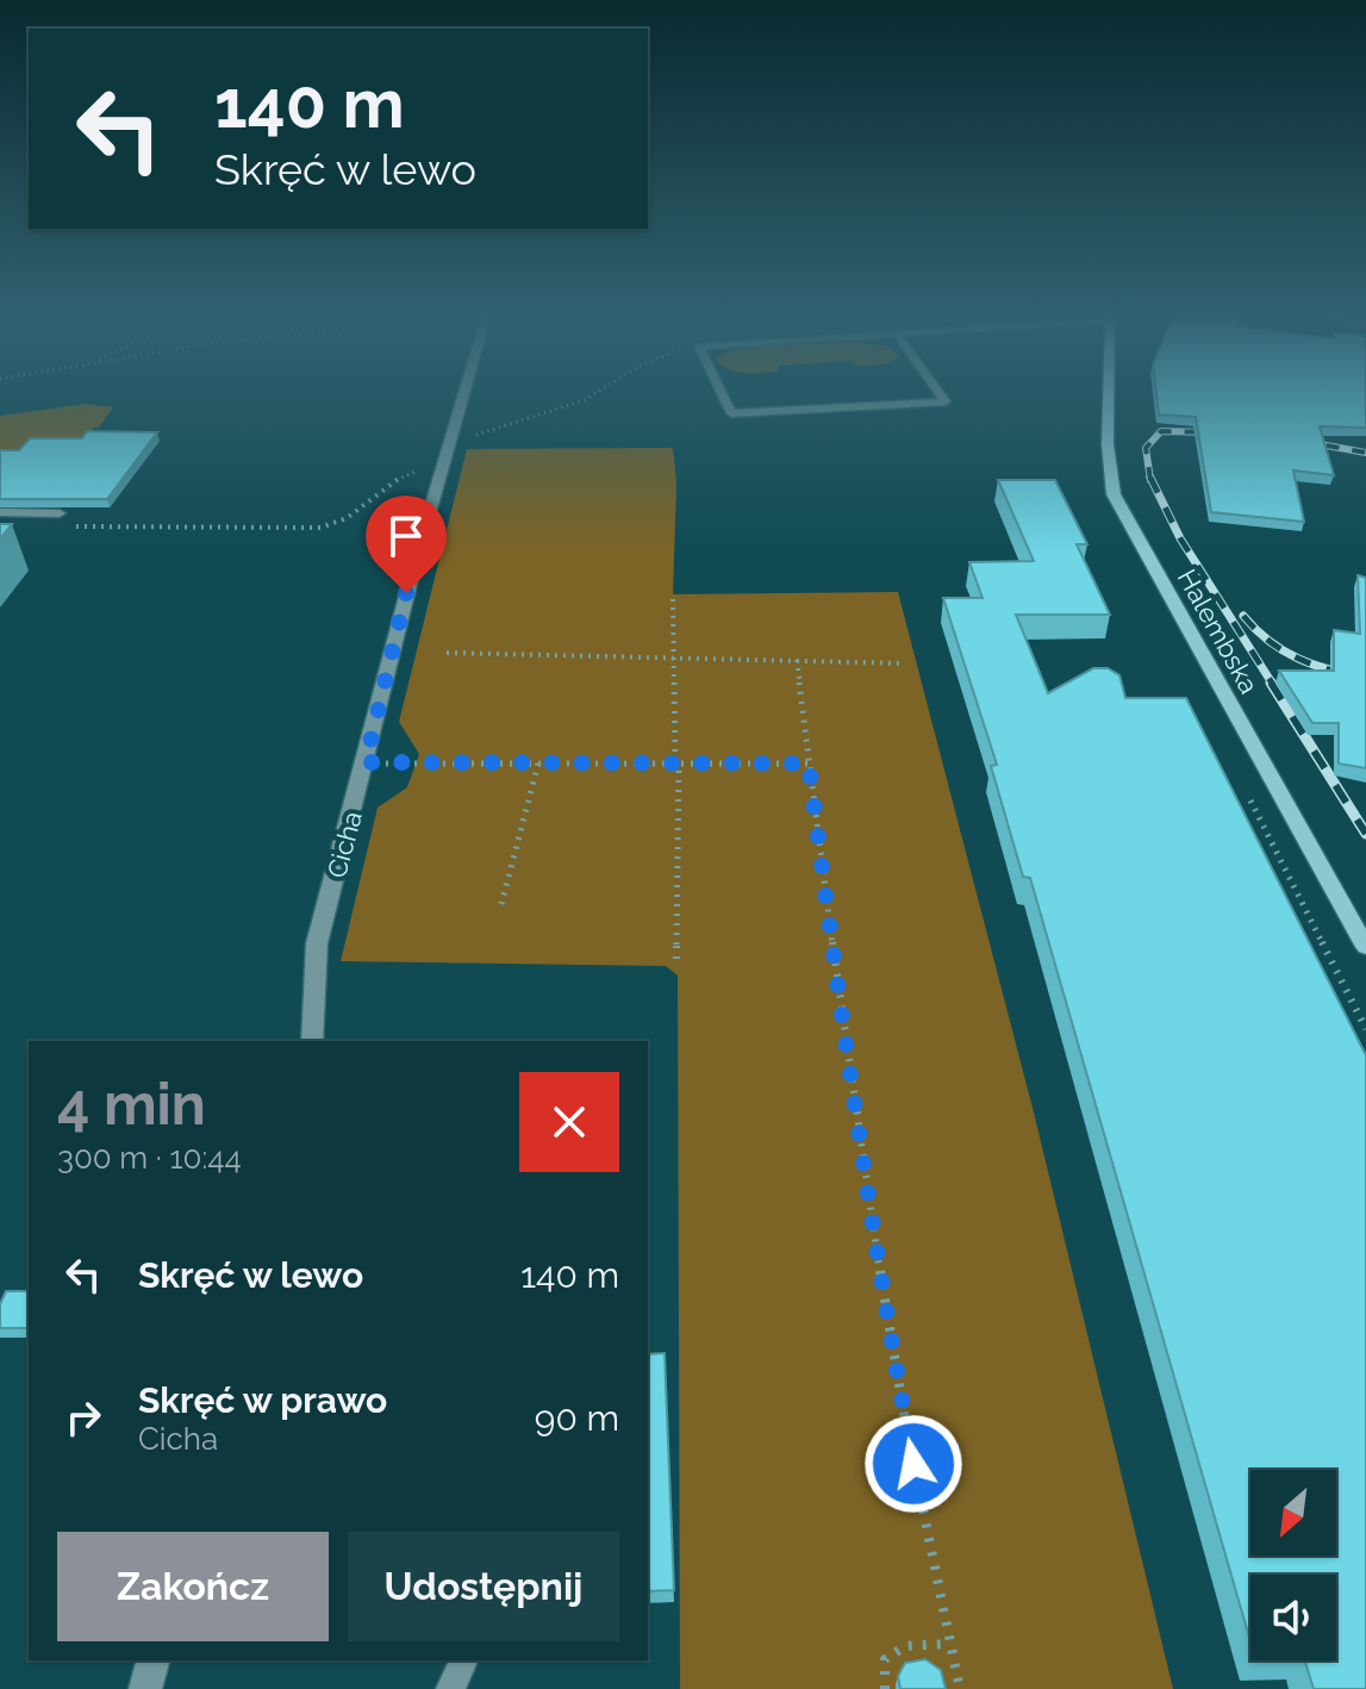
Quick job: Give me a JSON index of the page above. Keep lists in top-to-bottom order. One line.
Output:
{"streets":{"street":["Halembska","Cicha"]},"north":"bottom left","page":{"turn":["140 m","Skręć w lewo"],"heading":["4 min","300 m · 10:44"],"list":[{"name":"Skręć w lewo","value":"140 m"},{"name":"Skręć w prawo","note":"Cicha","value":"90 m"}],"buttons":["Zakończ","Udostępnij"]}}
